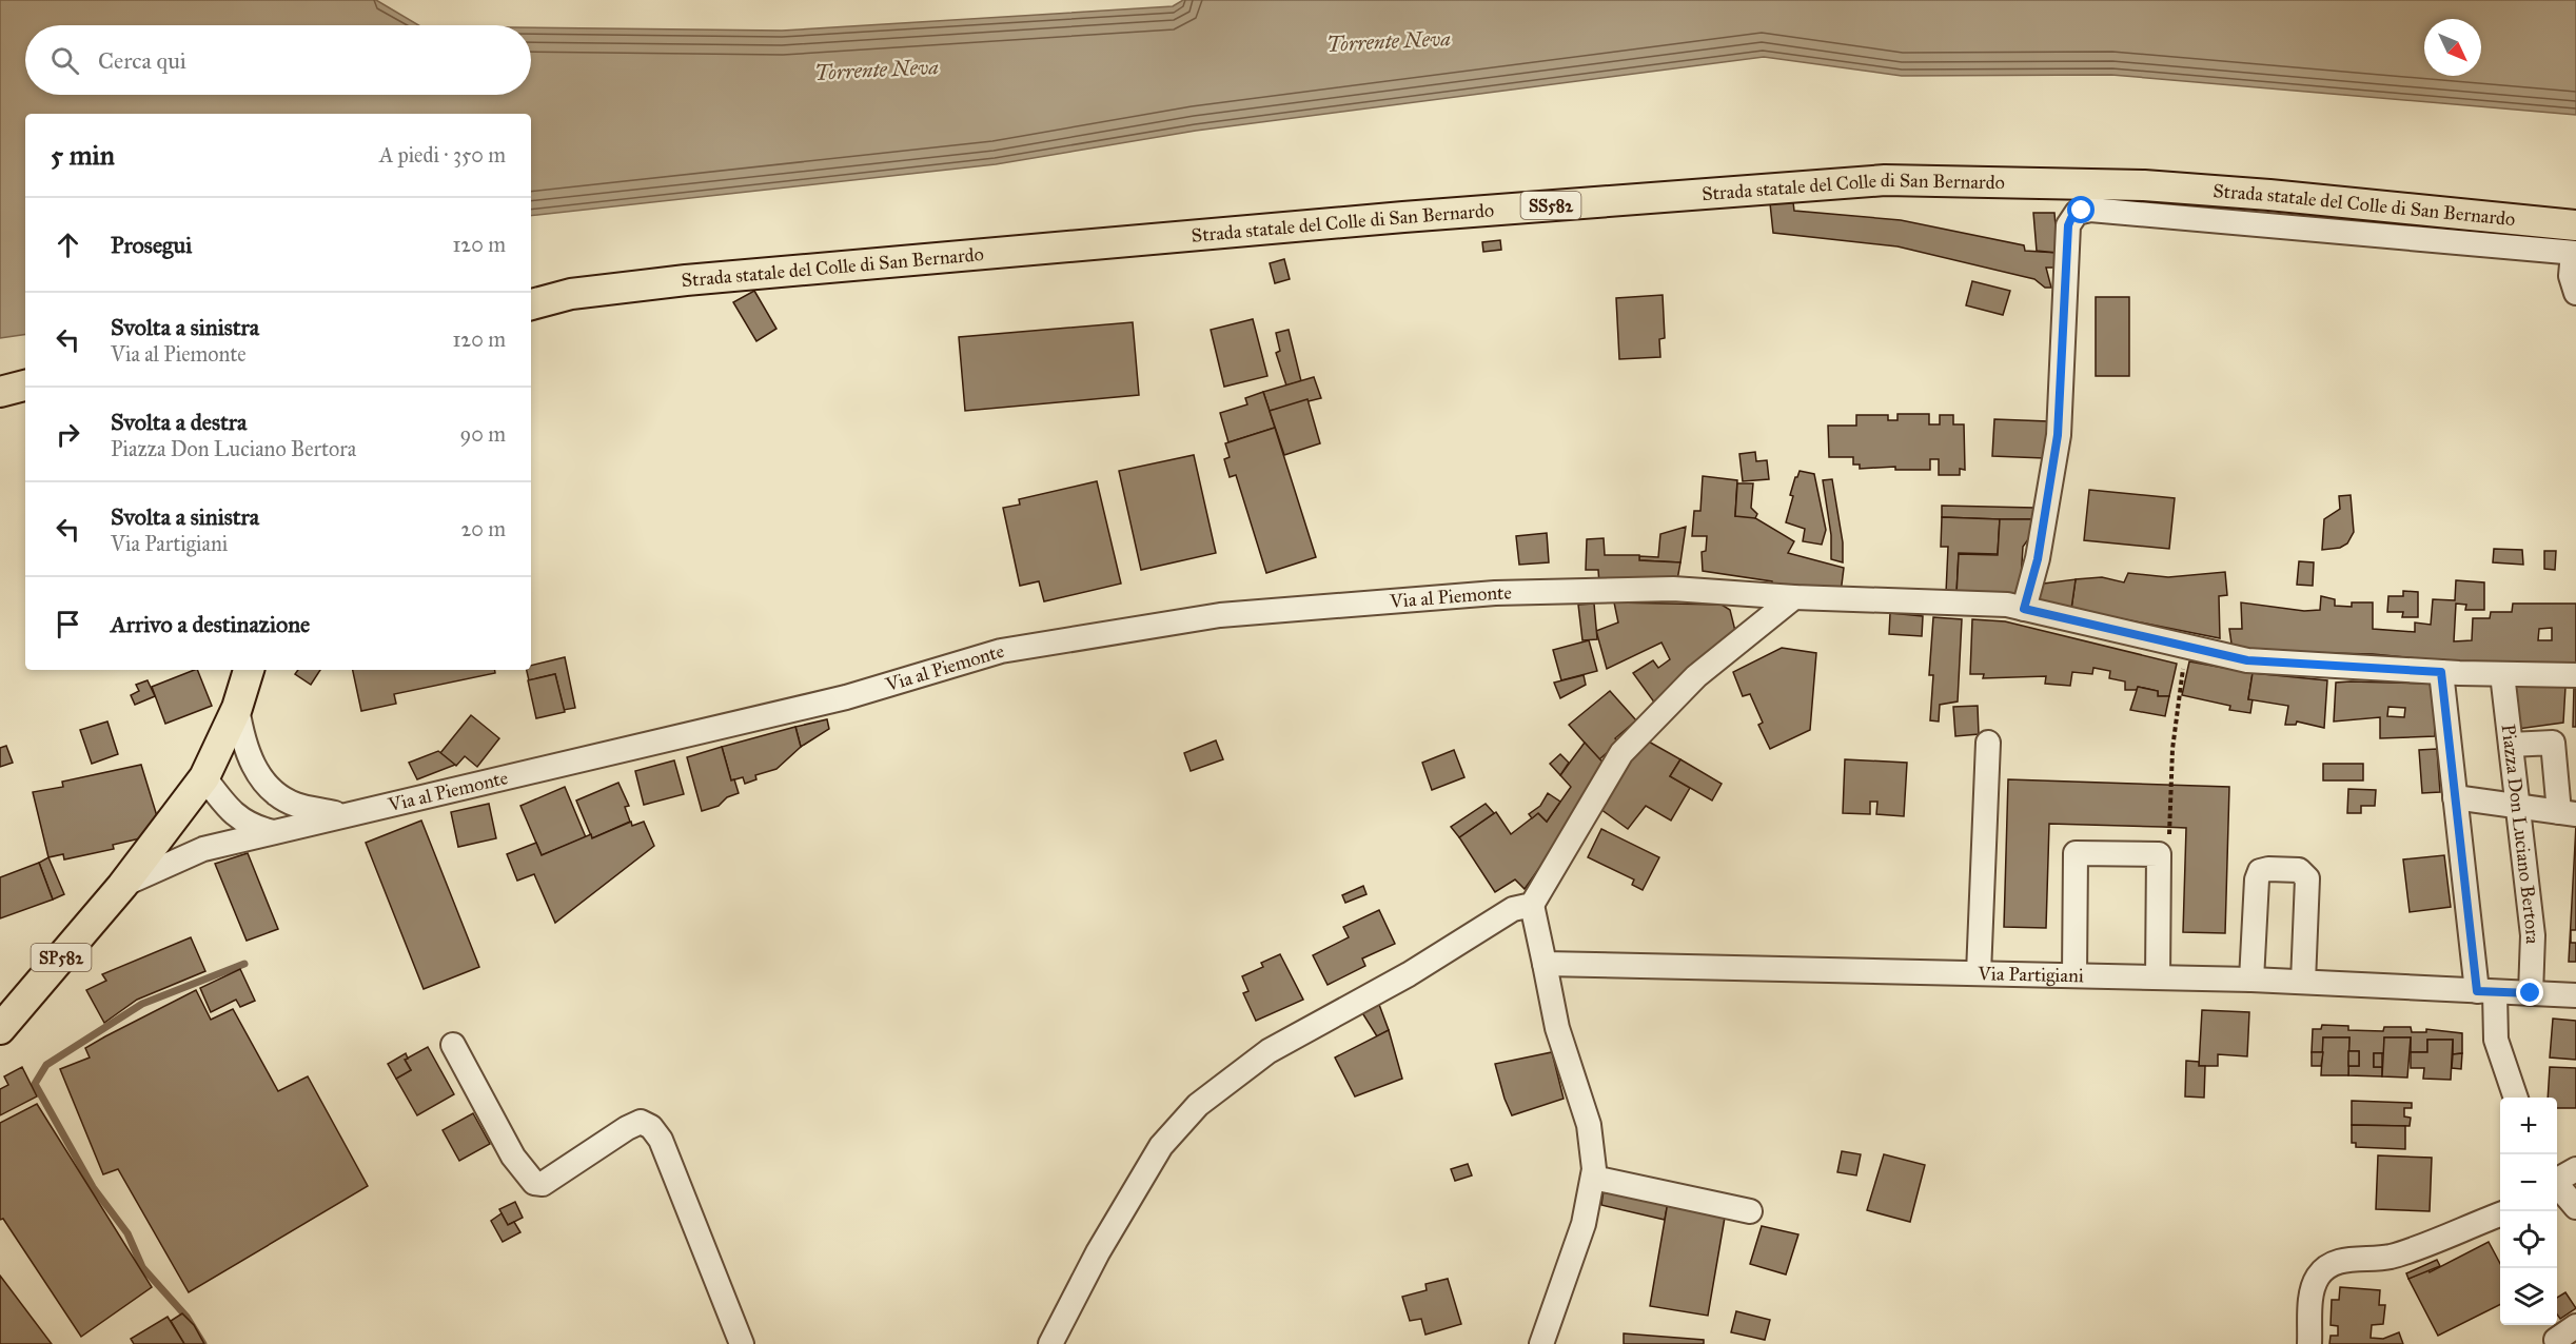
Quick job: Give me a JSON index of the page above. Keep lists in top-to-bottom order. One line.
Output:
{"streets":{"main road":["Strada statale del Colle di San Bernardo","SS582","Via al Piemonte","SP582"],"street":["Piazza Don Luciano Bertora","Via Partigiani"]},"crossings":[["Via al Piemonte","Piazza Don Luciano Bertora"],["Piazza Don Luciano Bertora","Via Partigiani"]],"water":["Torrente Neva"],"north":"bottom right","page":{"search":"Cerca qui","heading":["5 min","A piedi · 350 m"],"list":[["Prosegui","120 m"],["Svolta a sinistra","Via al Piemonte","120 m"],["Svolta a destra","Piazza Don Luciano Bertora","90 m"],["Svolta a sinistra","Via Partigiani","20 m"],"Arrivo a destinazione"],"map_buttons":["+","−"]}}
